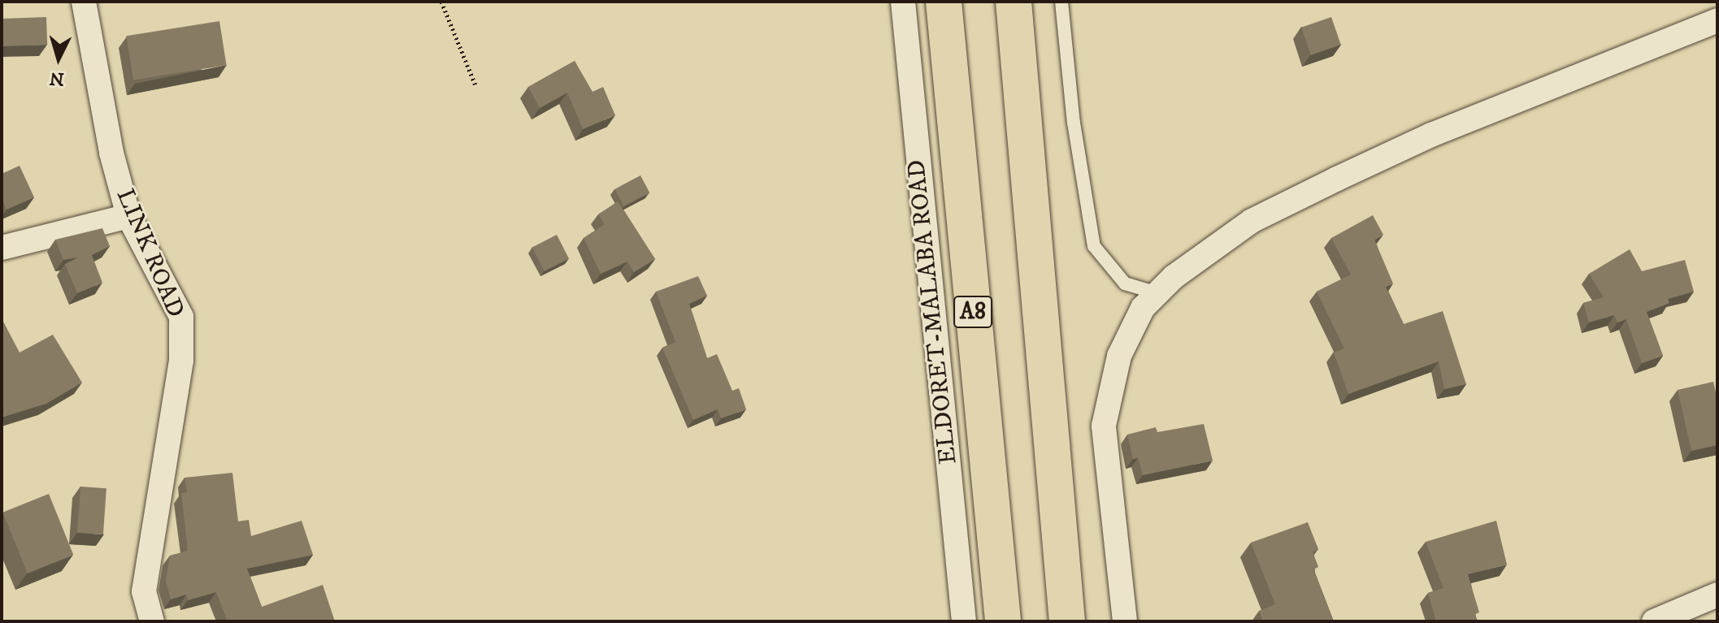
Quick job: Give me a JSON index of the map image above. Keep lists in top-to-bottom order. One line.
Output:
{"streets":{"highway":["ELDORET-MALABA ROAD","A8"],"street":["LINK ROAD"]},"north":"bottom"}
